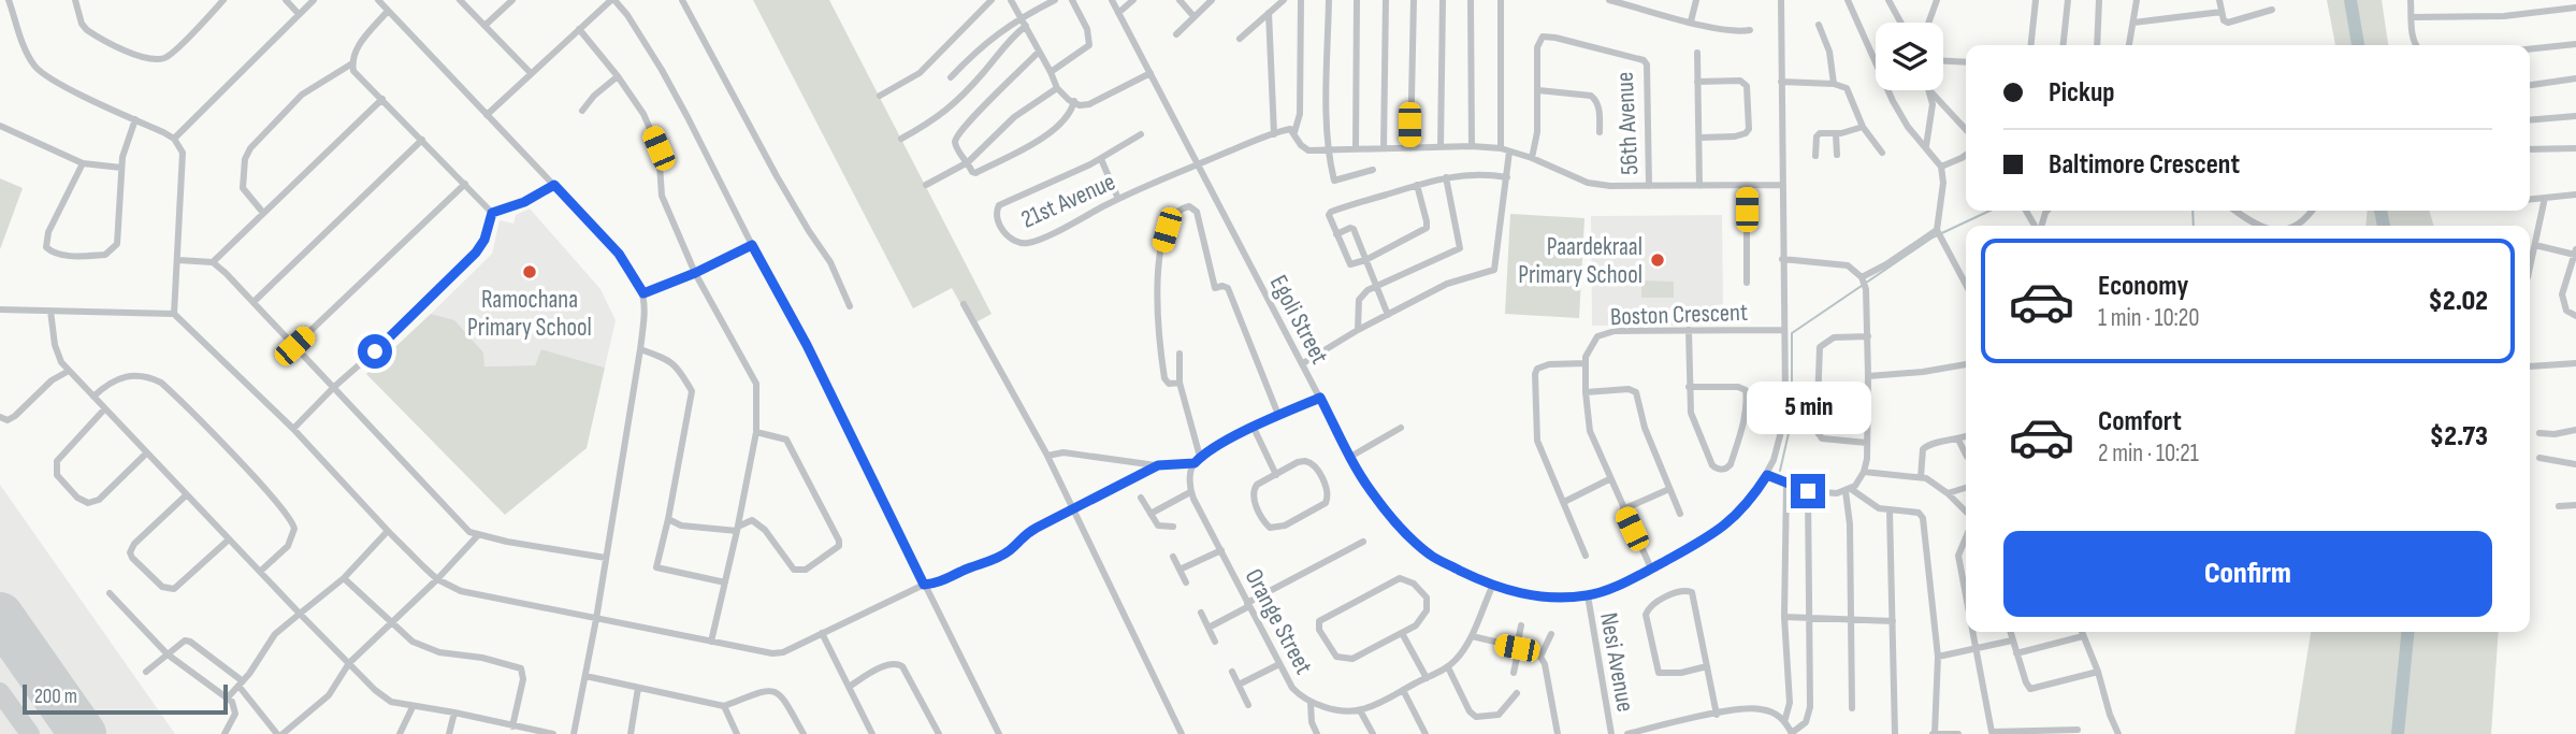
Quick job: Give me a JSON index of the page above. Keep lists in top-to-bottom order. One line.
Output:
{"streets":{"street":["56th Avenue","21st Avenue","Boston Crescent","Egoli Street","Orange Street","Nesi Avenue"]},"crossings":[["21st Avenue","Egoli Street"],["Boston Crescent","Egoli Street"],["Egoli Street","Nesi Avenue"]],"places":["Paardekraal Primary School","Ramochana Primary School"],"scale_bar":"200 m","page":{"banner":["Pickup","Baltimore Crescent"],"list":[{"name":"Economy","note":"1 min · 10:20","value":"$2.02"},{"name":"Comfort","note":"2 min · 10:21","value":"$2.73"}],"bubble":"5 min","buttons":"Confirm","scale":"200 m"}}
